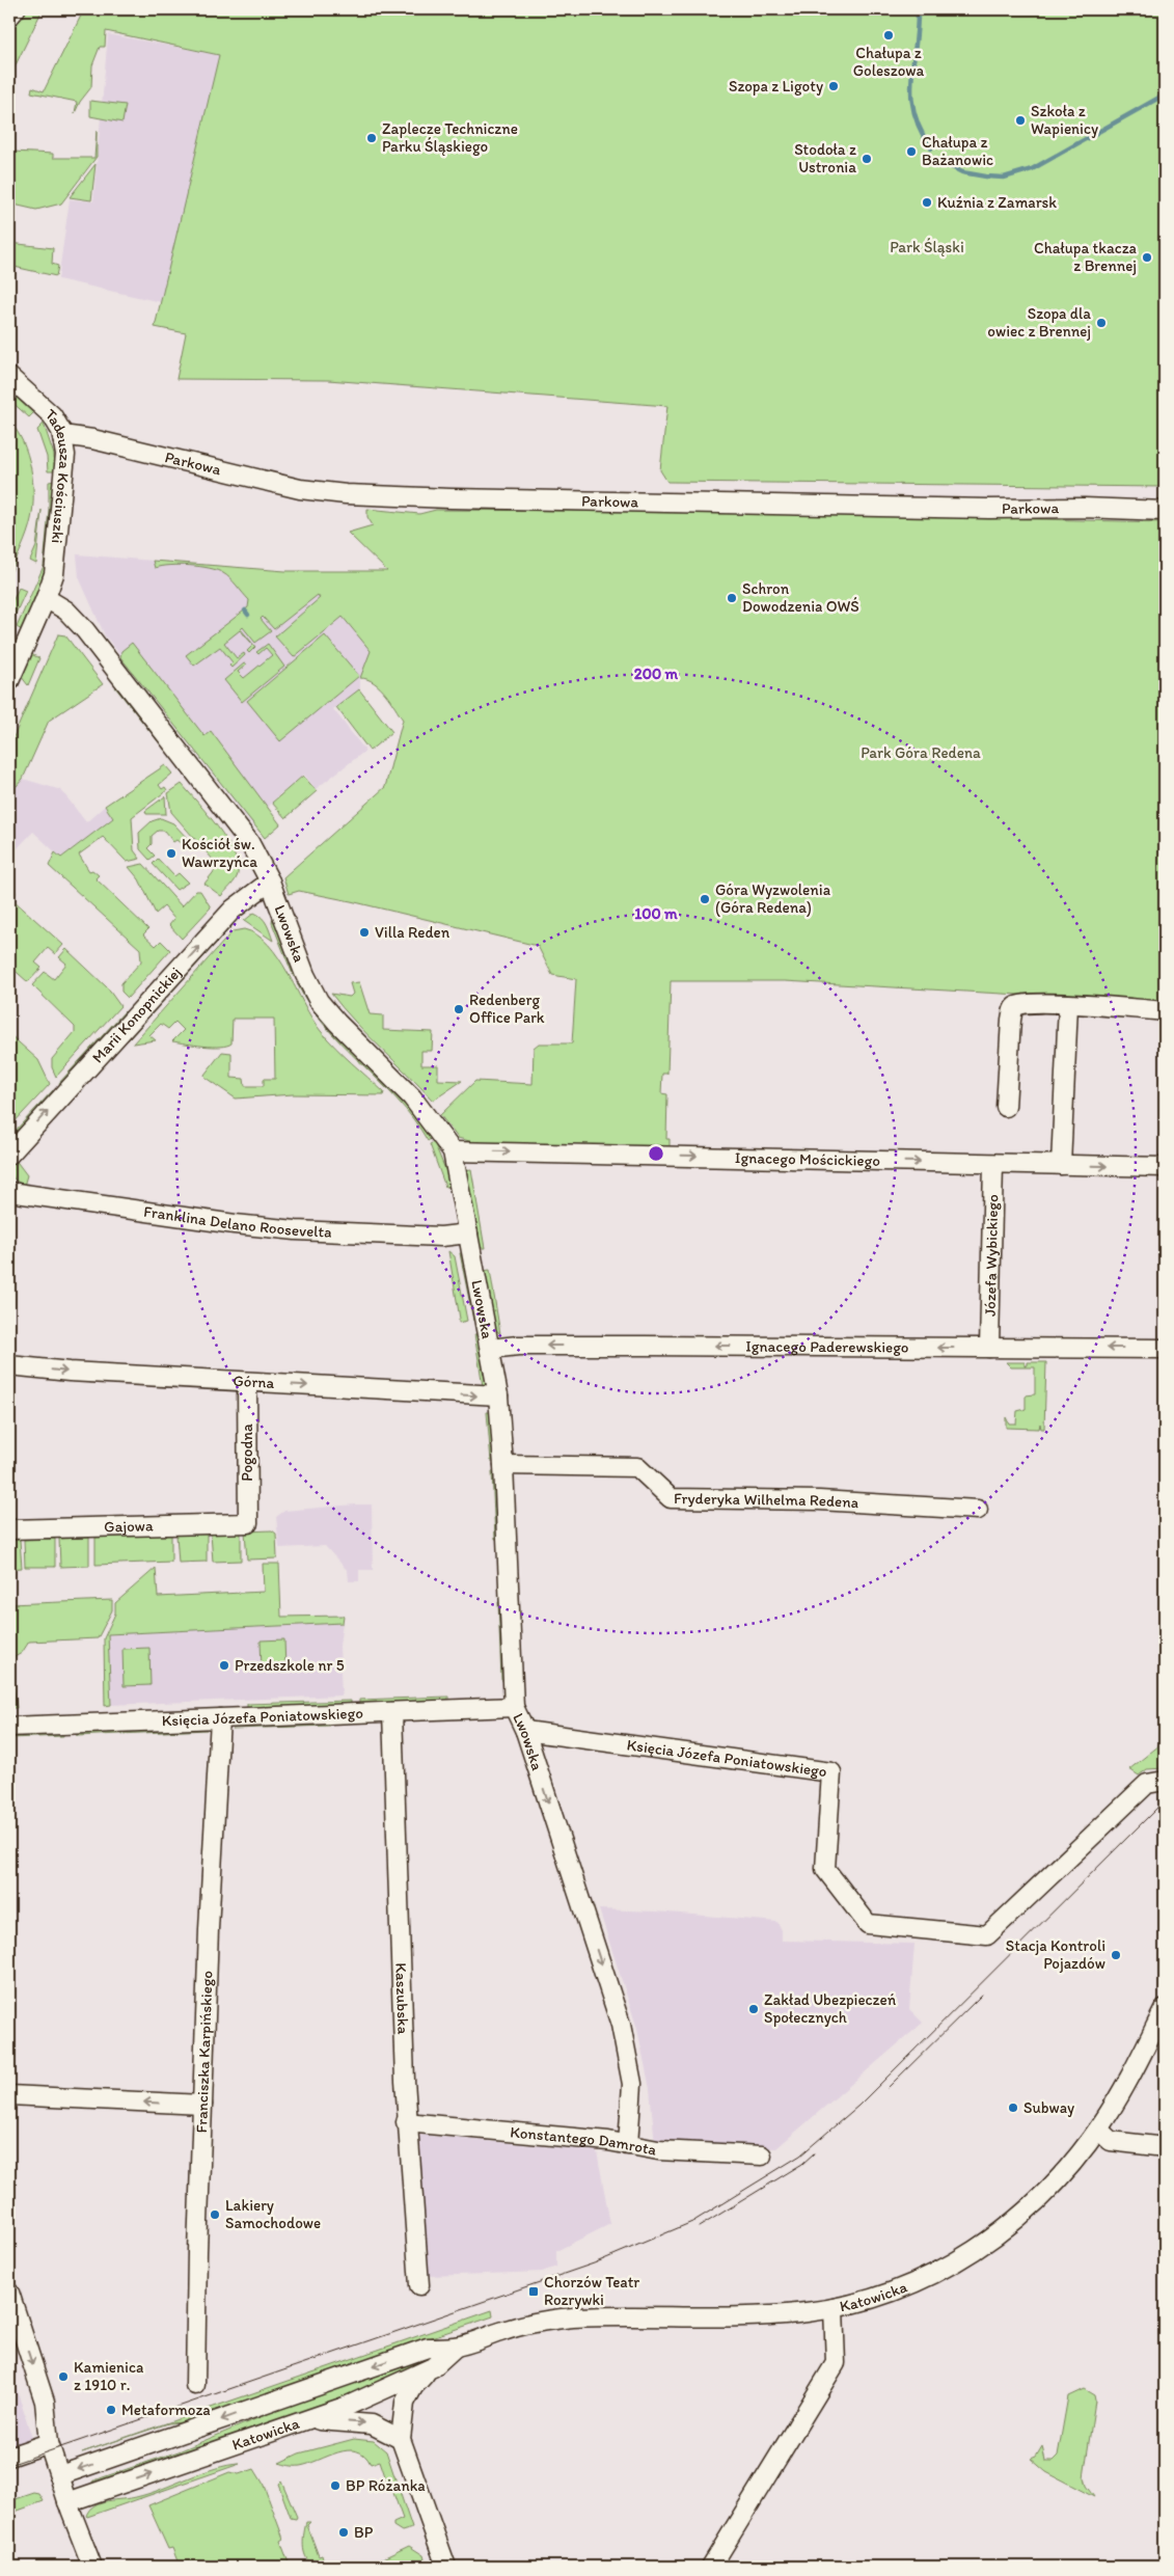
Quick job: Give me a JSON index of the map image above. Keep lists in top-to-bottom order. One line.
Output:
{"streets":{"street":["Parkowa","Tadeusza Kościuszki","Lwowska","Marii Konopnickiej","Ignacego Mościckiego","Franklina Delano Roosevelta","Józefa Wybickiego","Ignacego Paderewskiego","Górna","Pogodna","Fryderyka Wilhelma Redena","Gajowa","Księcia Józefa Poniatowskiego","Kaszubska","Franciszka Karpińskiego","Konstantego Damrota","Katowicka"]},"crossings":[["Parkowa","Tadeusza Kościuszki"],["Tadeusza Kościuszki","Lwowska"],["Lwowska","Marii Konopnickiej"],["Lwowska","Ignacego Mościckiego"],["Lwowska","Franklina Delano Roosevelta"],["Lwowska","Ignacego Paderewskiego"],["Lwowska","Górna"],["Lwowska","Fryderyka Wilhelma Redena"],["Lwowska","Księcia Józefa Poniatowskiego"],["Lwowska","Konstantego Damrota"],["Ignacego Mościckiego","Józefa Wybickiego"],["Józefa Wybickiego","Ignacego Paderewskiego"],["Górna","Pogodna"],["Pogodna","Gajowa"],["Księcia Józefa Poniatowskiego","Kaszubska"],["Księcia Józefa Poniatowskiego","Franciszka Karpińskiego"],["Kaszubska","Konstantego Damrota"]],"one_way":["Marii Konopnickiej","Ignacego Mościckiego","Ignacego Paderewskiego","Górna"],"parks":["Park Śląski","Park Góra Redena"],"places":{"other":["Chałupa z Goleszowa","Szopa z Ligoty","Szkoła z Wapienicy","Zaplecze Techniczne Parku Śląskiego","Chałupa z Bażanowic","Stodoła z Ustronia","Kuźnia z Zamarsk","Chałupa tkacza z Brennej","Szopa dla owiec z Brennej","Schron Dowodzenia OWŚ","Kościół św. Wawrzyńca","Góra Wyzwolenia (Góra Redena)","Villa Reden","Redenberg Office Park","Przedszkole nr 5","Stacja Kontroli Pojazdów","Zakład Ubezpieczeń Społecznych","Subway","Lakiery Samochodowe","Kamienica z 1910 r.","Metaformoza","BP Różanka","BP"],"transit":["Chorzów Teatr Rozrywki"]},"rings":["200 m","100 m"]}
